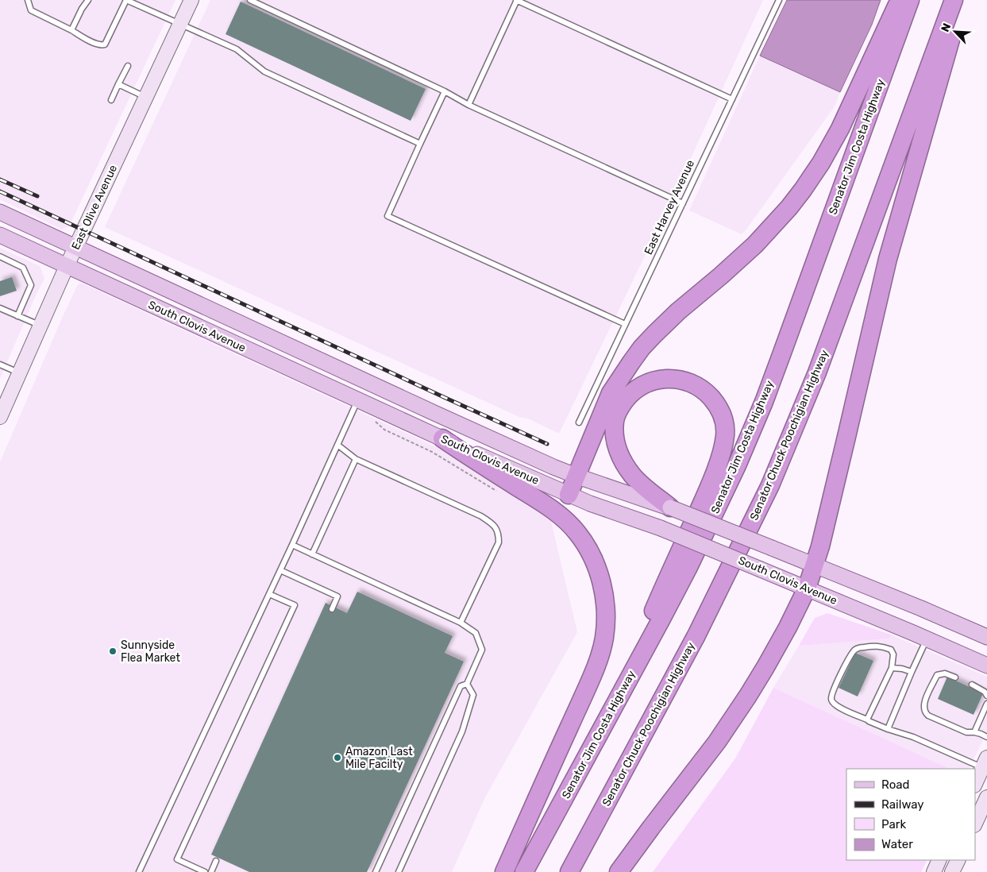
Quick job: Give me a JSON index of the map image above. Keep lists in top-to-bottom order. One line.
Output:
{"streets":{"highway":["Senator Jim Costa Highway","Senator Chuck Poochigian Highway"],"main road":["East Olive Avenue","South Clovis Avenue"],"lane":["East Harvey Avenue"]},"crossings":[["East Olive Avenue","South Clovis Avenue"]],"places":["Sunnyside Flea Market","Amazon Last Mile Facilty"],"legend":["Road","Railway","Park","Water"],"north":"top left"}
